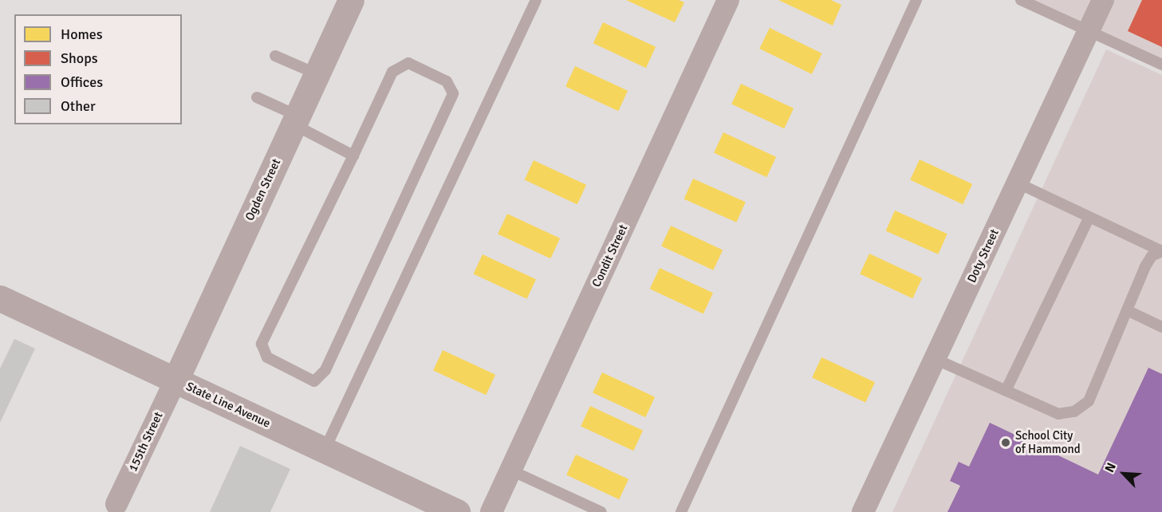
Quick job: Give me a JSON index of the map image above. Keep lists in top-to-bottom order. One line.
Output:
{"streets":{"street":["Ogden Street","Condit Street","Doty Street","State Line Avenue","155th Street"]},"crossings":[["Ogden Street","State Line Avenue"],["Ogden Street","155th Street"],["State Line Avenue","155th Street"]],"places":["School City of Hammond"],"legend":["Homes","Shops","Offices","Other"],"north":"top left"}
